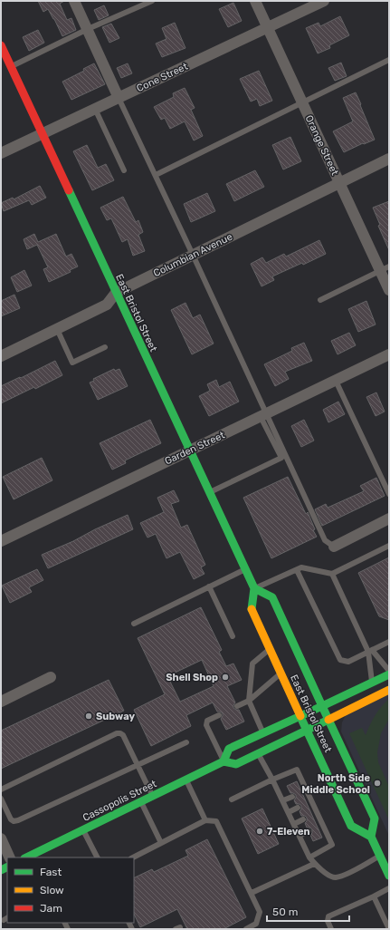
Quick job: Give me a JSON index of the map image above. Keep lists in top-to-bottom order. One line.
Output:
{"streets":{"main road":["East Bristol Street","Cassopolis Street"],"street":["Cone Street","Orange Street","Columbian Avenue","Garden Street"]},"crossings":[["Cone Street","Orange Street"],["Cone Street","East Bristol Street"],["Orange Street","Columbian Avenue"],["Columbian Avenue","East Bristol Street"],["East Bristol Street","Garden Street"],["East Bristol Street","Cassopolis Street"]],"places":["Shell Shop","Subway","North Side Middle School","7-Eleven"],"legend":["Fast","Slow","Jam"],"scale_bar":"50 m"}
